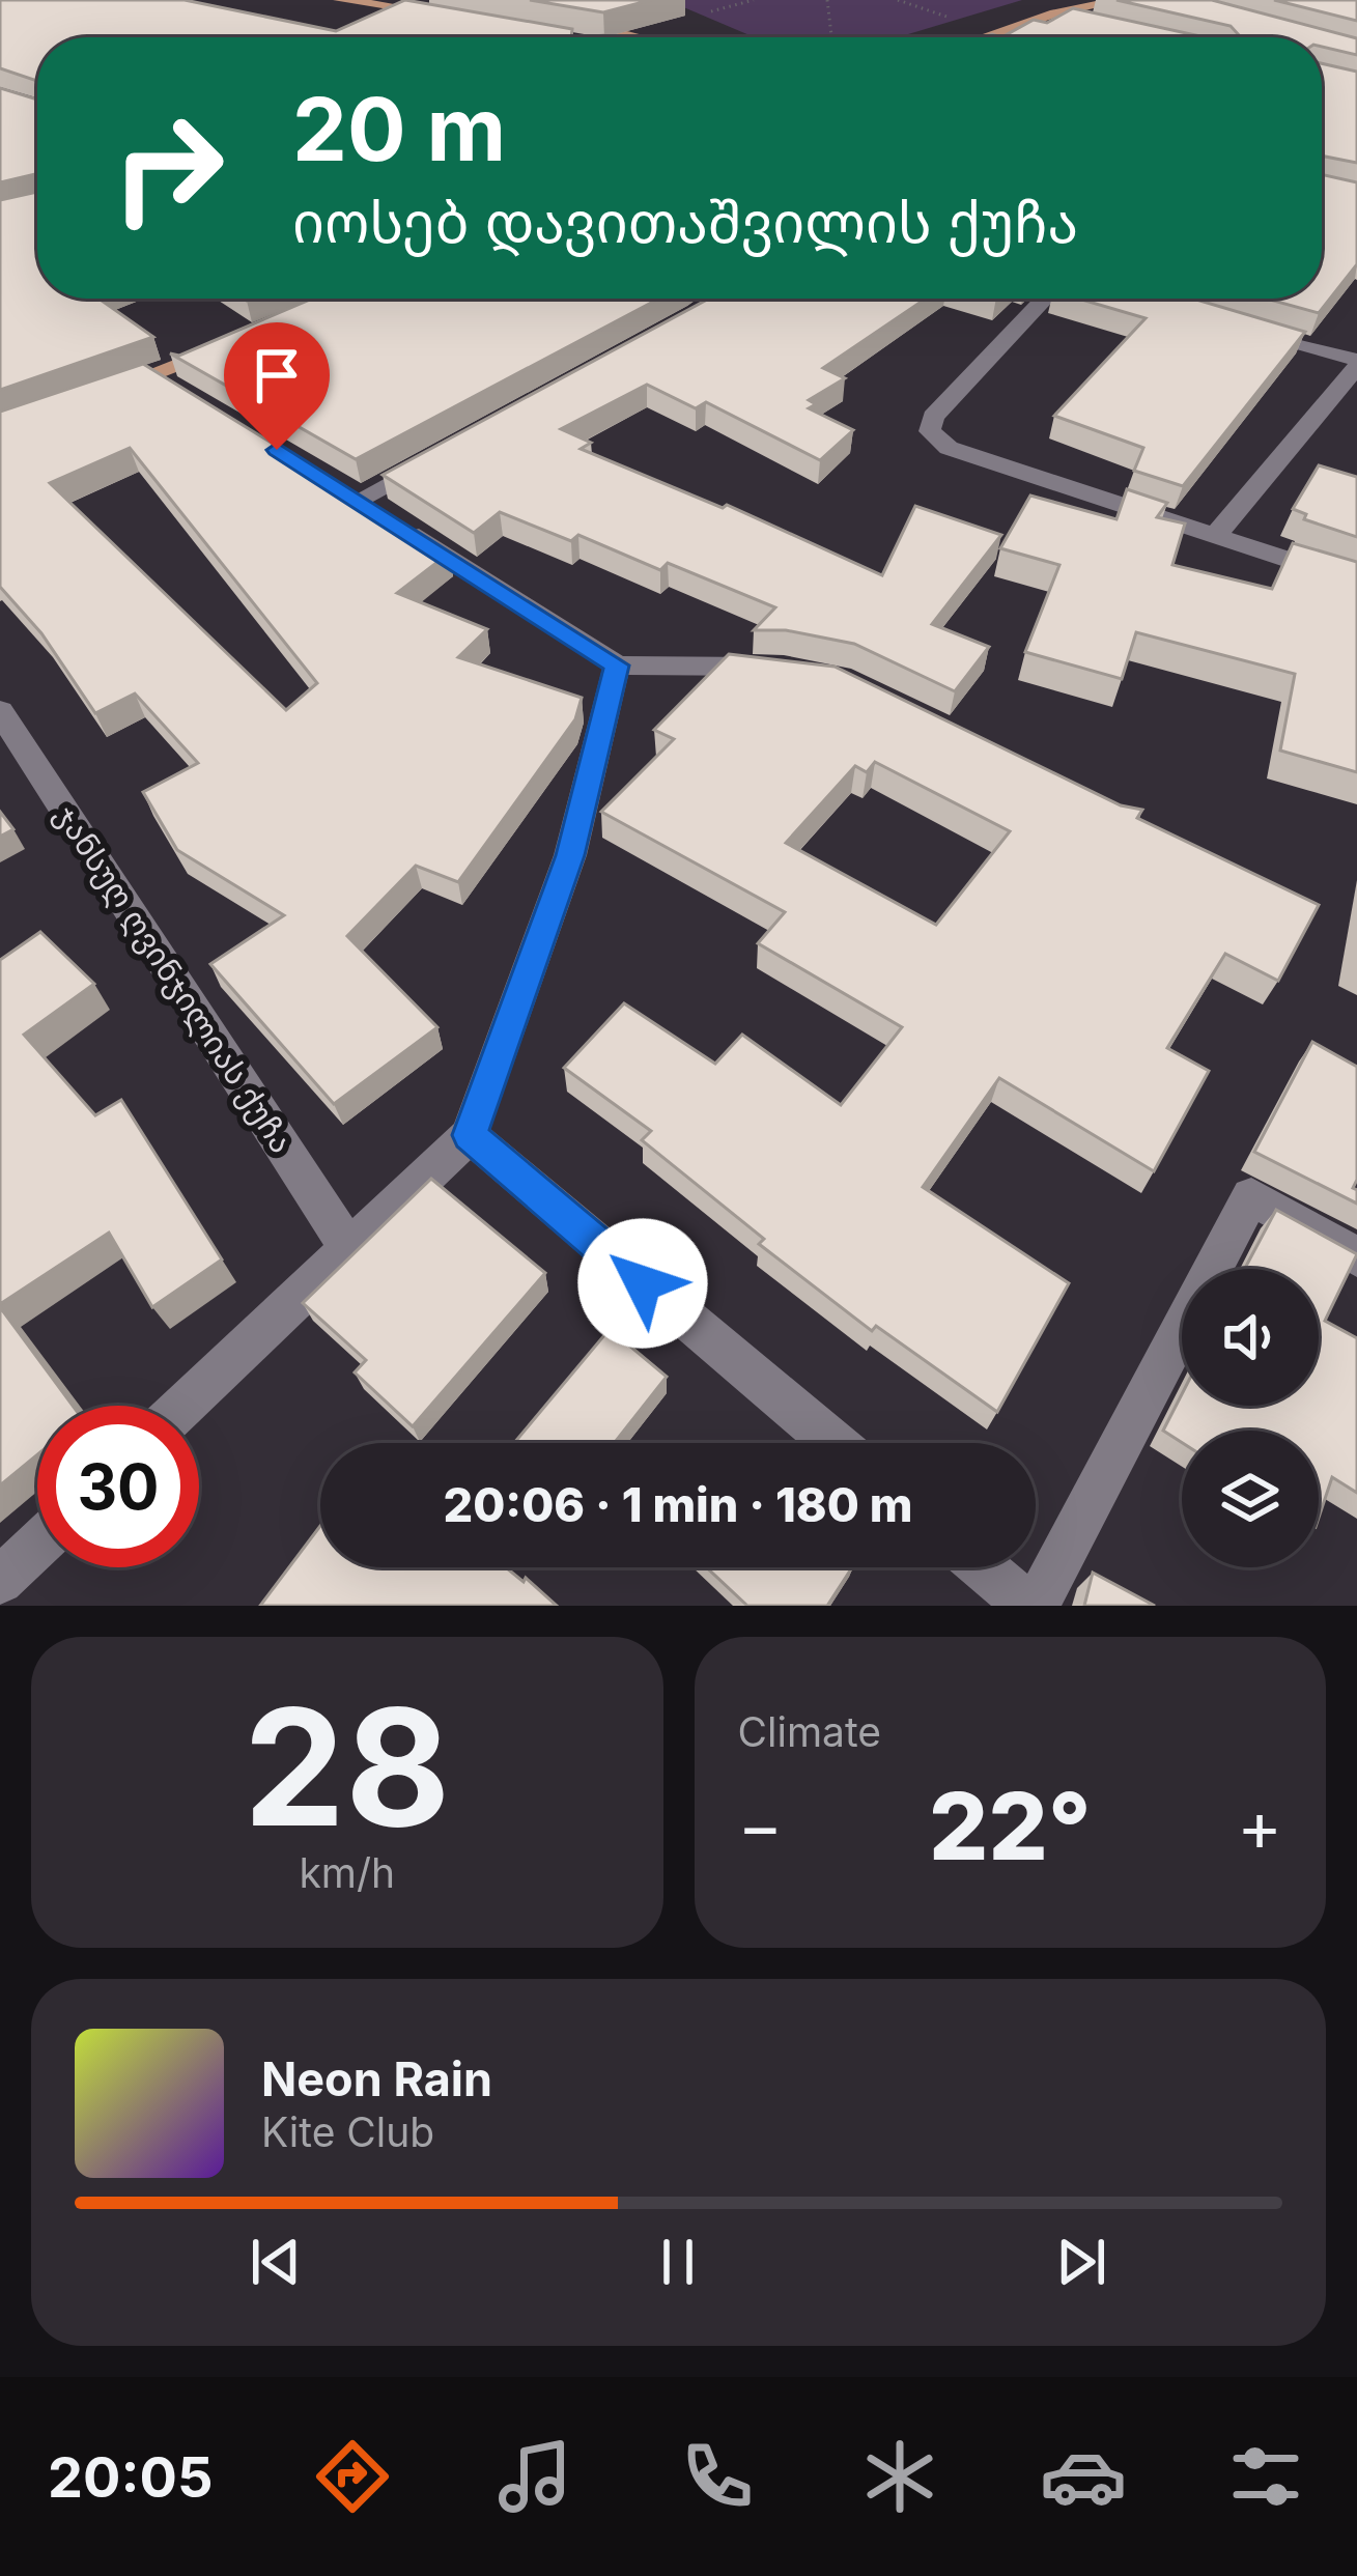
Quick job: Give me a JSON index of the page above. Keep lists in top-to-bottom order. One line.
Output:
{"streets":{"street":["ჯანსუღ ღვინჯილიას ქუჩა"]},"page":{"turn":["20 m","იოსებ დავითაშვილის ქუჩა"],"limit":"30","trip":"20:06 · 1 min · 180 m","tile":[["28","km/h"],"Climate"],"heat":["−","22°","+"],"song":["Neon Rain","Kite Club"],"tabs":"20:05"}}
